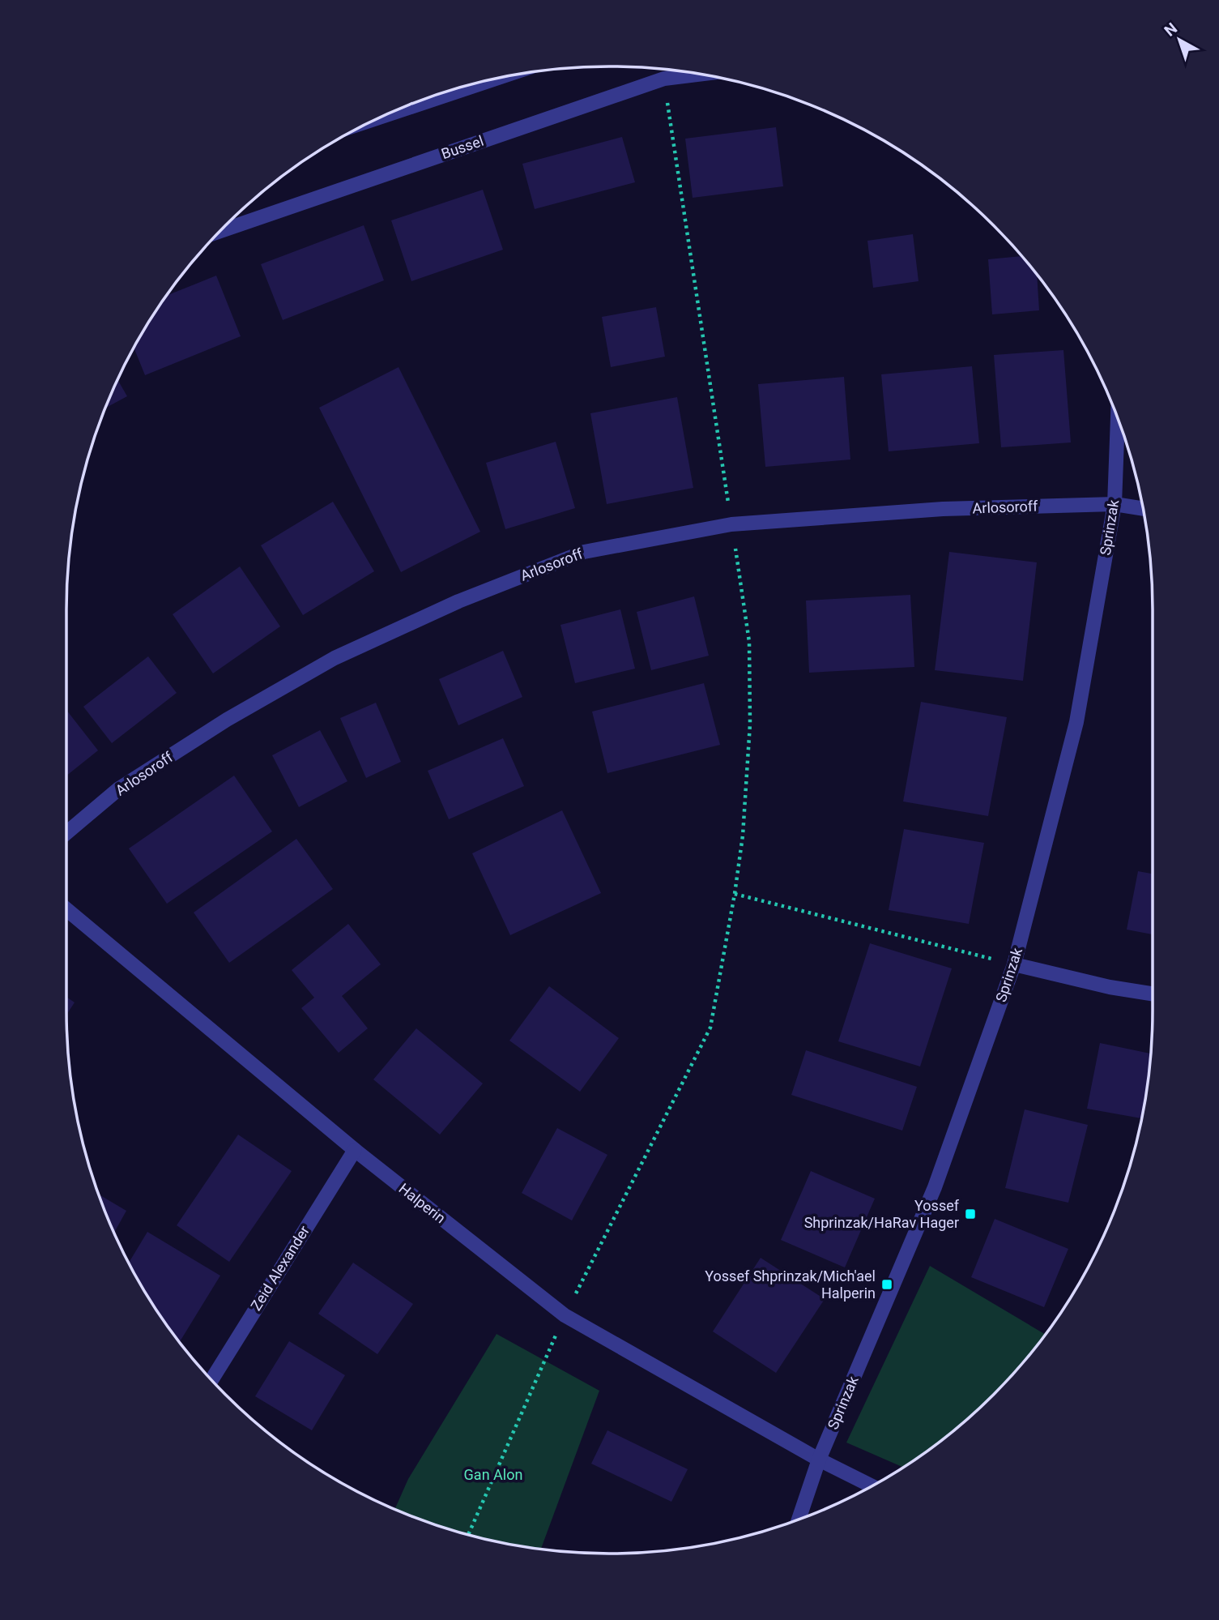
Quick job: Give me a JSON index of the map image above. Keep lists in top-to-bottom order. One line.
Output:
{"streets":{"street":["Bussel","Arlosoroff","Sprinzak","Halperin","Zeid Alexander"]},"crossings":[["Arlosoroff","Sprinzak"],["Sprinzak","Halperin"],["Halperin","Zeid Alexander"]],"parks":["Gan Alon"],"places":{"transit":["Yossef Shprinzak/HaRav Hager","Yossef Shprinzak/Mich'ael Halperin"]},"north":"top left"}
